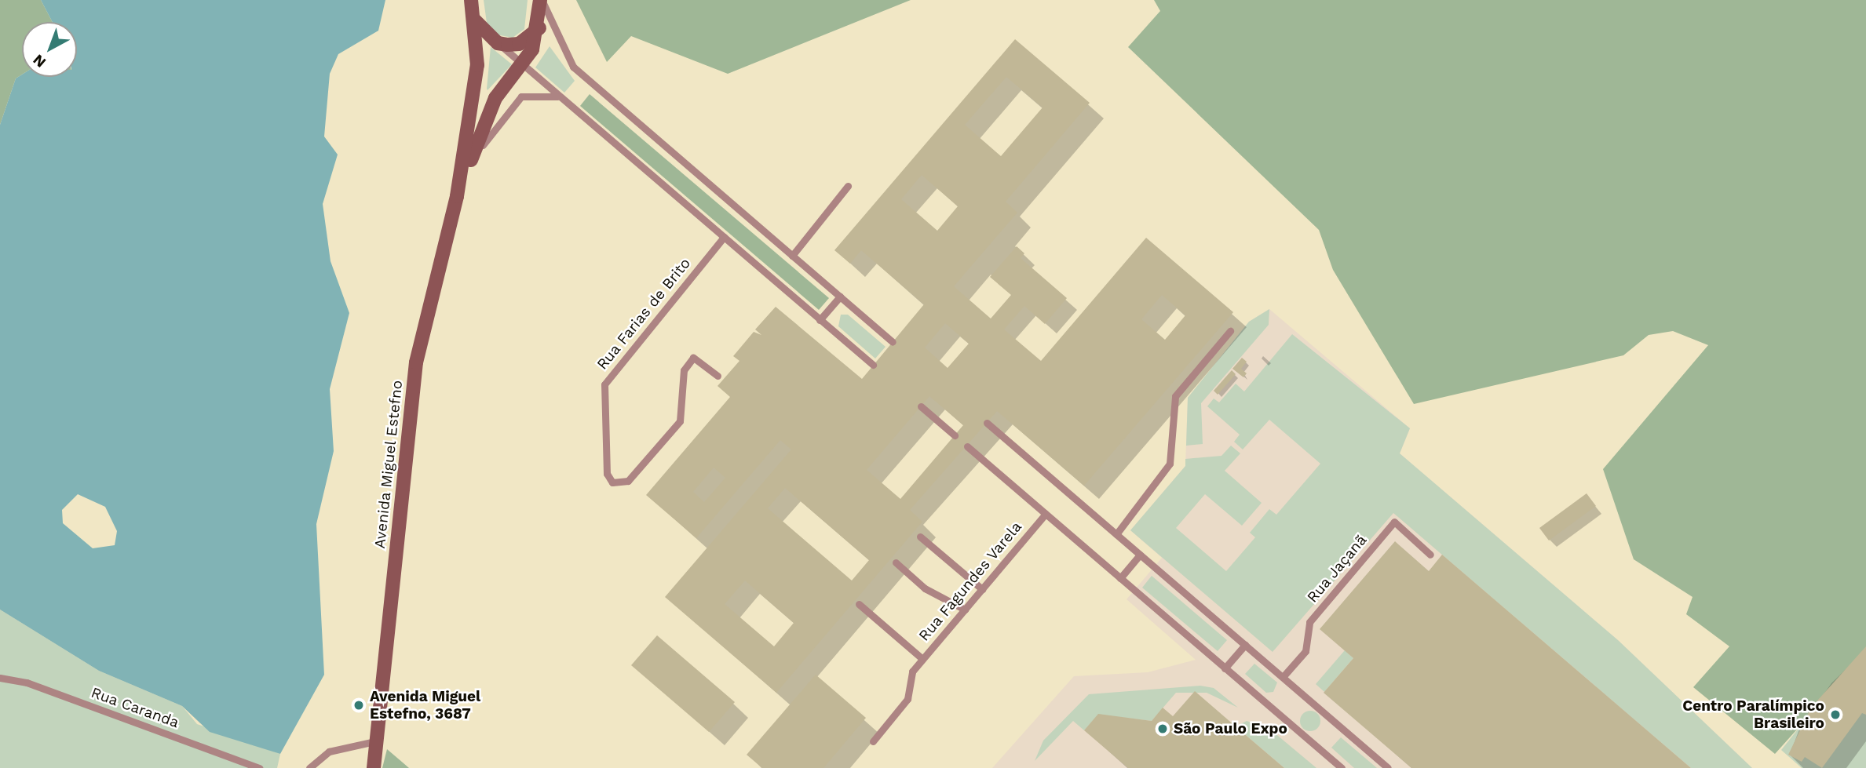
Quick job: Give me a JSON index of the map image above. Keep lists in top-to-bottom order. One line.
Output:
{"streets":{"main road":["Avenida Miguel Estefno"],"lane":["Rua Farias de Brito","Rua Jaçanã","Rua Fagundes Varela","Rua Caranda"]},"places":["Avenida Miguel Estefno, 3687","Centro Paralímpico Brasileiro","São Paulo Expo"],"north":"bottom left"}
